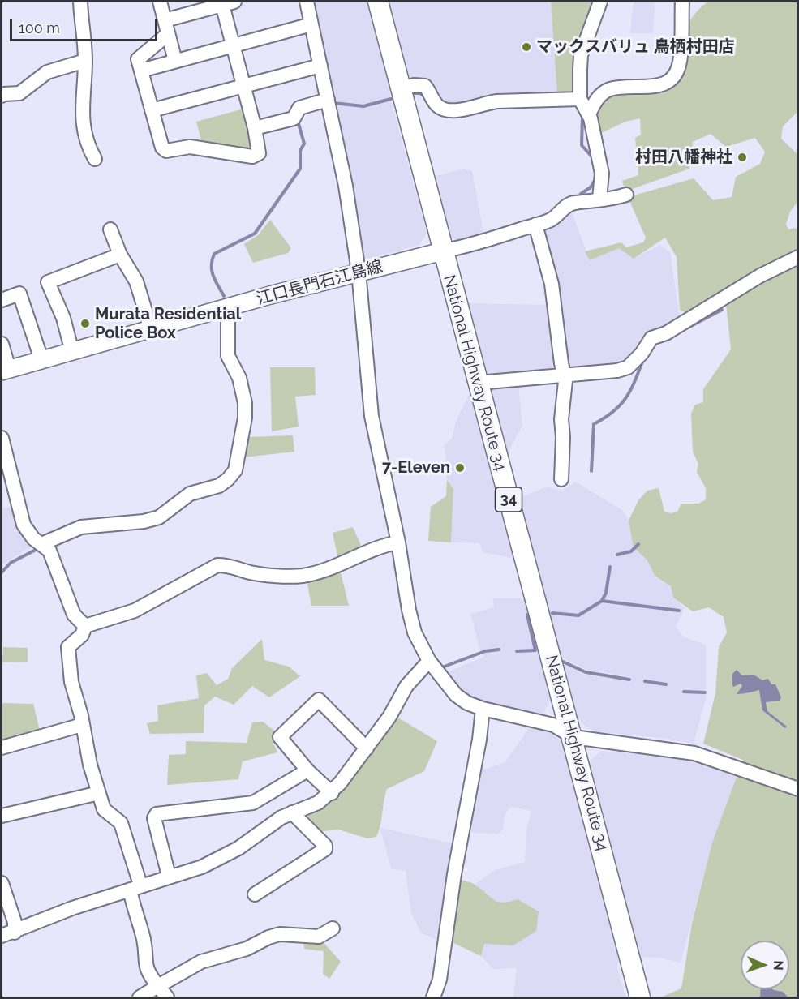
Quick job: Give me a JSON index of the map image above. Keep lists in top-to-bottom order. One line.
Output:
{"streets":{"highway":["National Highway Route 34","34"],"main road":["江口長門石江島線"]},"crossings":[["江口長門石江島線","National Highway Route 34"]],"places":["マックスバリュ 鳥栖村田店","村田八幡神社","Murata Residential Police Box","7-Eleven"],"scale_bar":"100 m","north":"right"}
